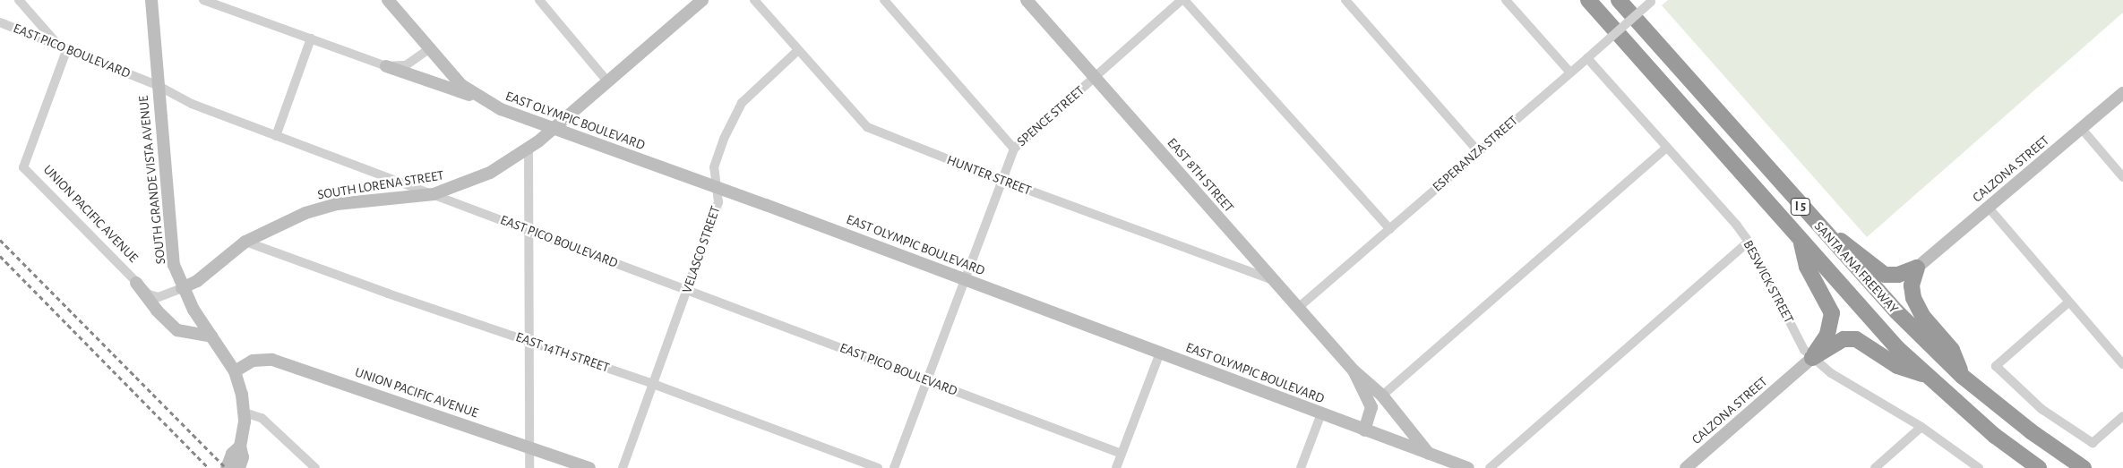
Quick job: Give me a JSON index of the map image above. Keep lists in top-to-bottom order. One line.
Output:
{"streets":{"highway":["I 5","SANTA ANA FREEWAY"],"main road":["EAST OLYMPIC BOULEVARD","CALZONA STREET","EAST 8TH STREET","SOUTH GRANDE VISTA AVENUE","SOUTH LORENA STREET","UNION PACIFIC AVENUE"],"street":["EAST PICO BOULEVARD","SPENCE STREET","ESPERANZA STREET","HUNTER STREET","VELASCO STREET","BESWICK STREET","EAST 14TH STREET"]},"crossings":[["EAST PICO BOULEVARD","SPENCE STREET"],["EAST PICO BOULEVARD","SOUTH GRANDE VISTA AVENUE"],["EAST PICO BOULEVARD","SOUTH LORENA STREET"],["EAST PICO BOULEVARD","UNION PACIFIC AVENUE"],["EAST PICO BOULEVARD","VELASCO STREET"],["SPENCE STREET","EAST OLYMPIC BOULEVARD"],["SPENCE STREET","HUNTER STREET"],["SPENCE STREET","EAST 8TH STREET"],["EAST OLYMPIC BOULEVARD","EAST 8TH STREET"],["EAST OLYMPIC BOULEVARD","SOUTH LORENA STREET"],["EAST OLYMPIC BOULEVARD","VELASCO STREET"],["ESPERANZA STREET","EAST 8TH STREET"],["ESPERANZA STREET","BESWICK STREET"],["CALZONA STREET","BESWICK STREET"],["HUNTER STREET","EAST 8TH STREET"],["HUNTER STREET","VELASCO STREET"],["SOUTH GRANDE VISTA AVENUE","SOUTH LORENA STREET"],["SOUTH GRANDE VISTA AVENUE","UNION PACIFIC AVENUE"],["SOUTH LORENA STREET","UNION PACIFIC AVENUE"],["SOUTH LORENA STREET","EAST 14TH STREET"],["VELASCO STREET","EAST 14TH STREET"]]}
